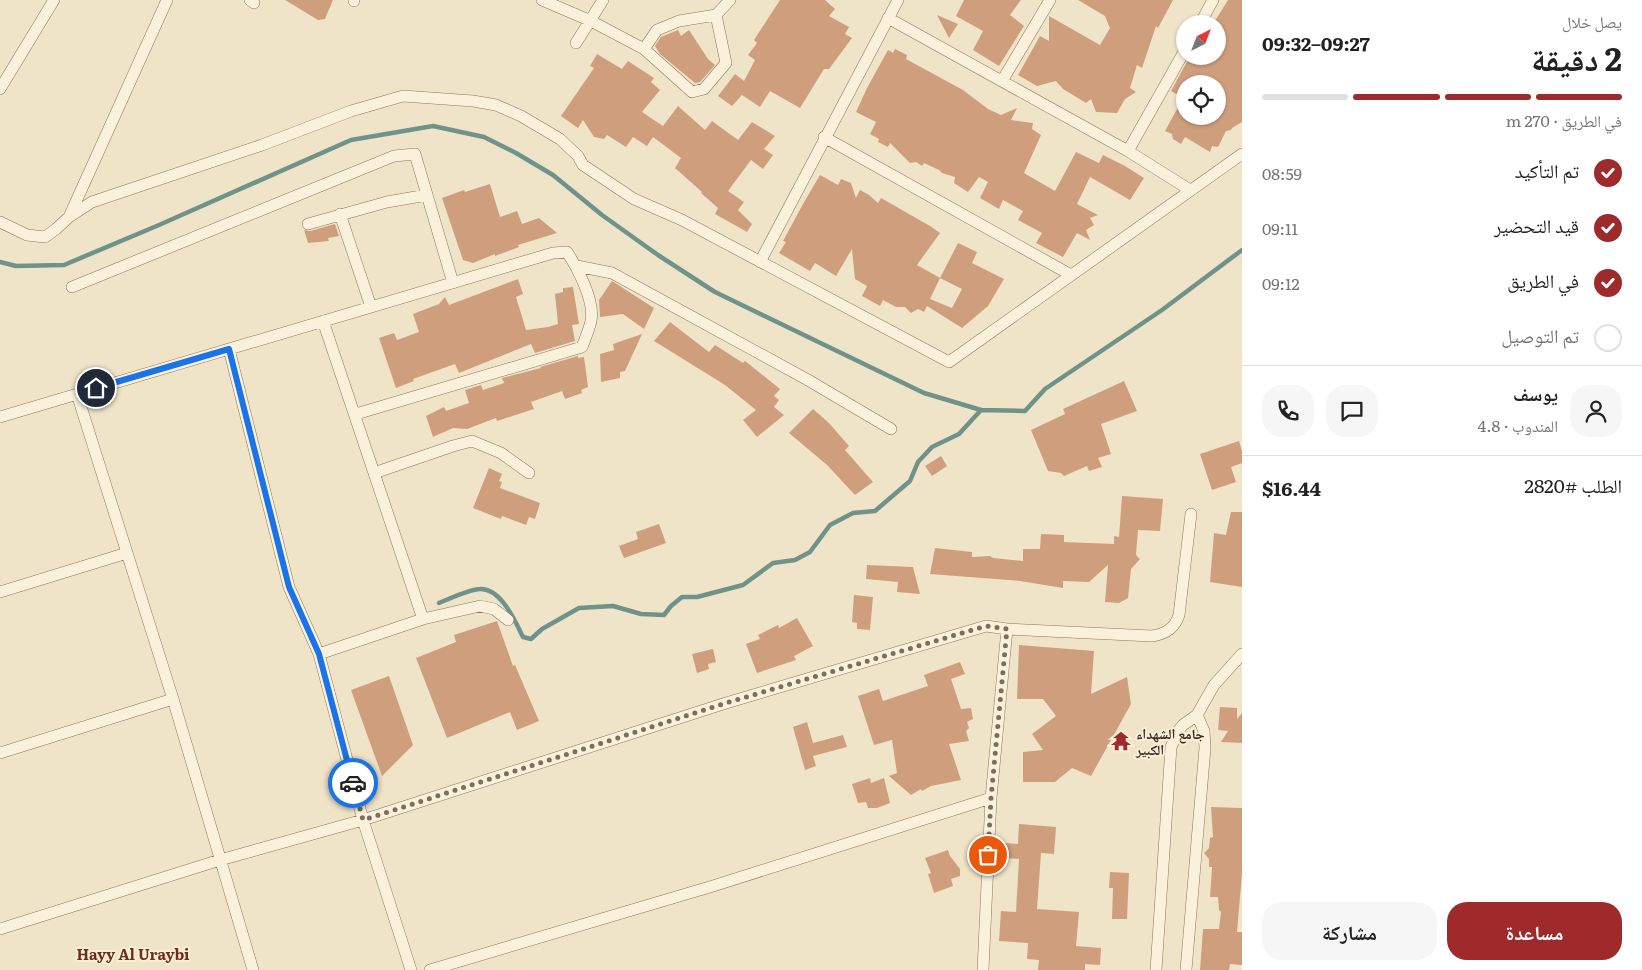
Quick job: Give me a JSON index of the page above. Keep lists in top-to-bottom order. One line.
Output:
{"districts":["Hayy Al Uraybi"],"places":{"temple":["جامع الشهداء الكبير"]},"north":"top right","page":{"heading":["2 دقيقة","يصل خلال","09:27–09:32"],"panel":["يوسف","المندوب · 4.8","الطلب #2820","$16.44"],"bar":"في الطريق · 270 m","list":[["تم التأكيد","08:59"],["قيد التحضير","09:11"],["في الطريق","09:12"],"تم التوصيل"],"buttons":["مساعدة","مشاركة"]}}
